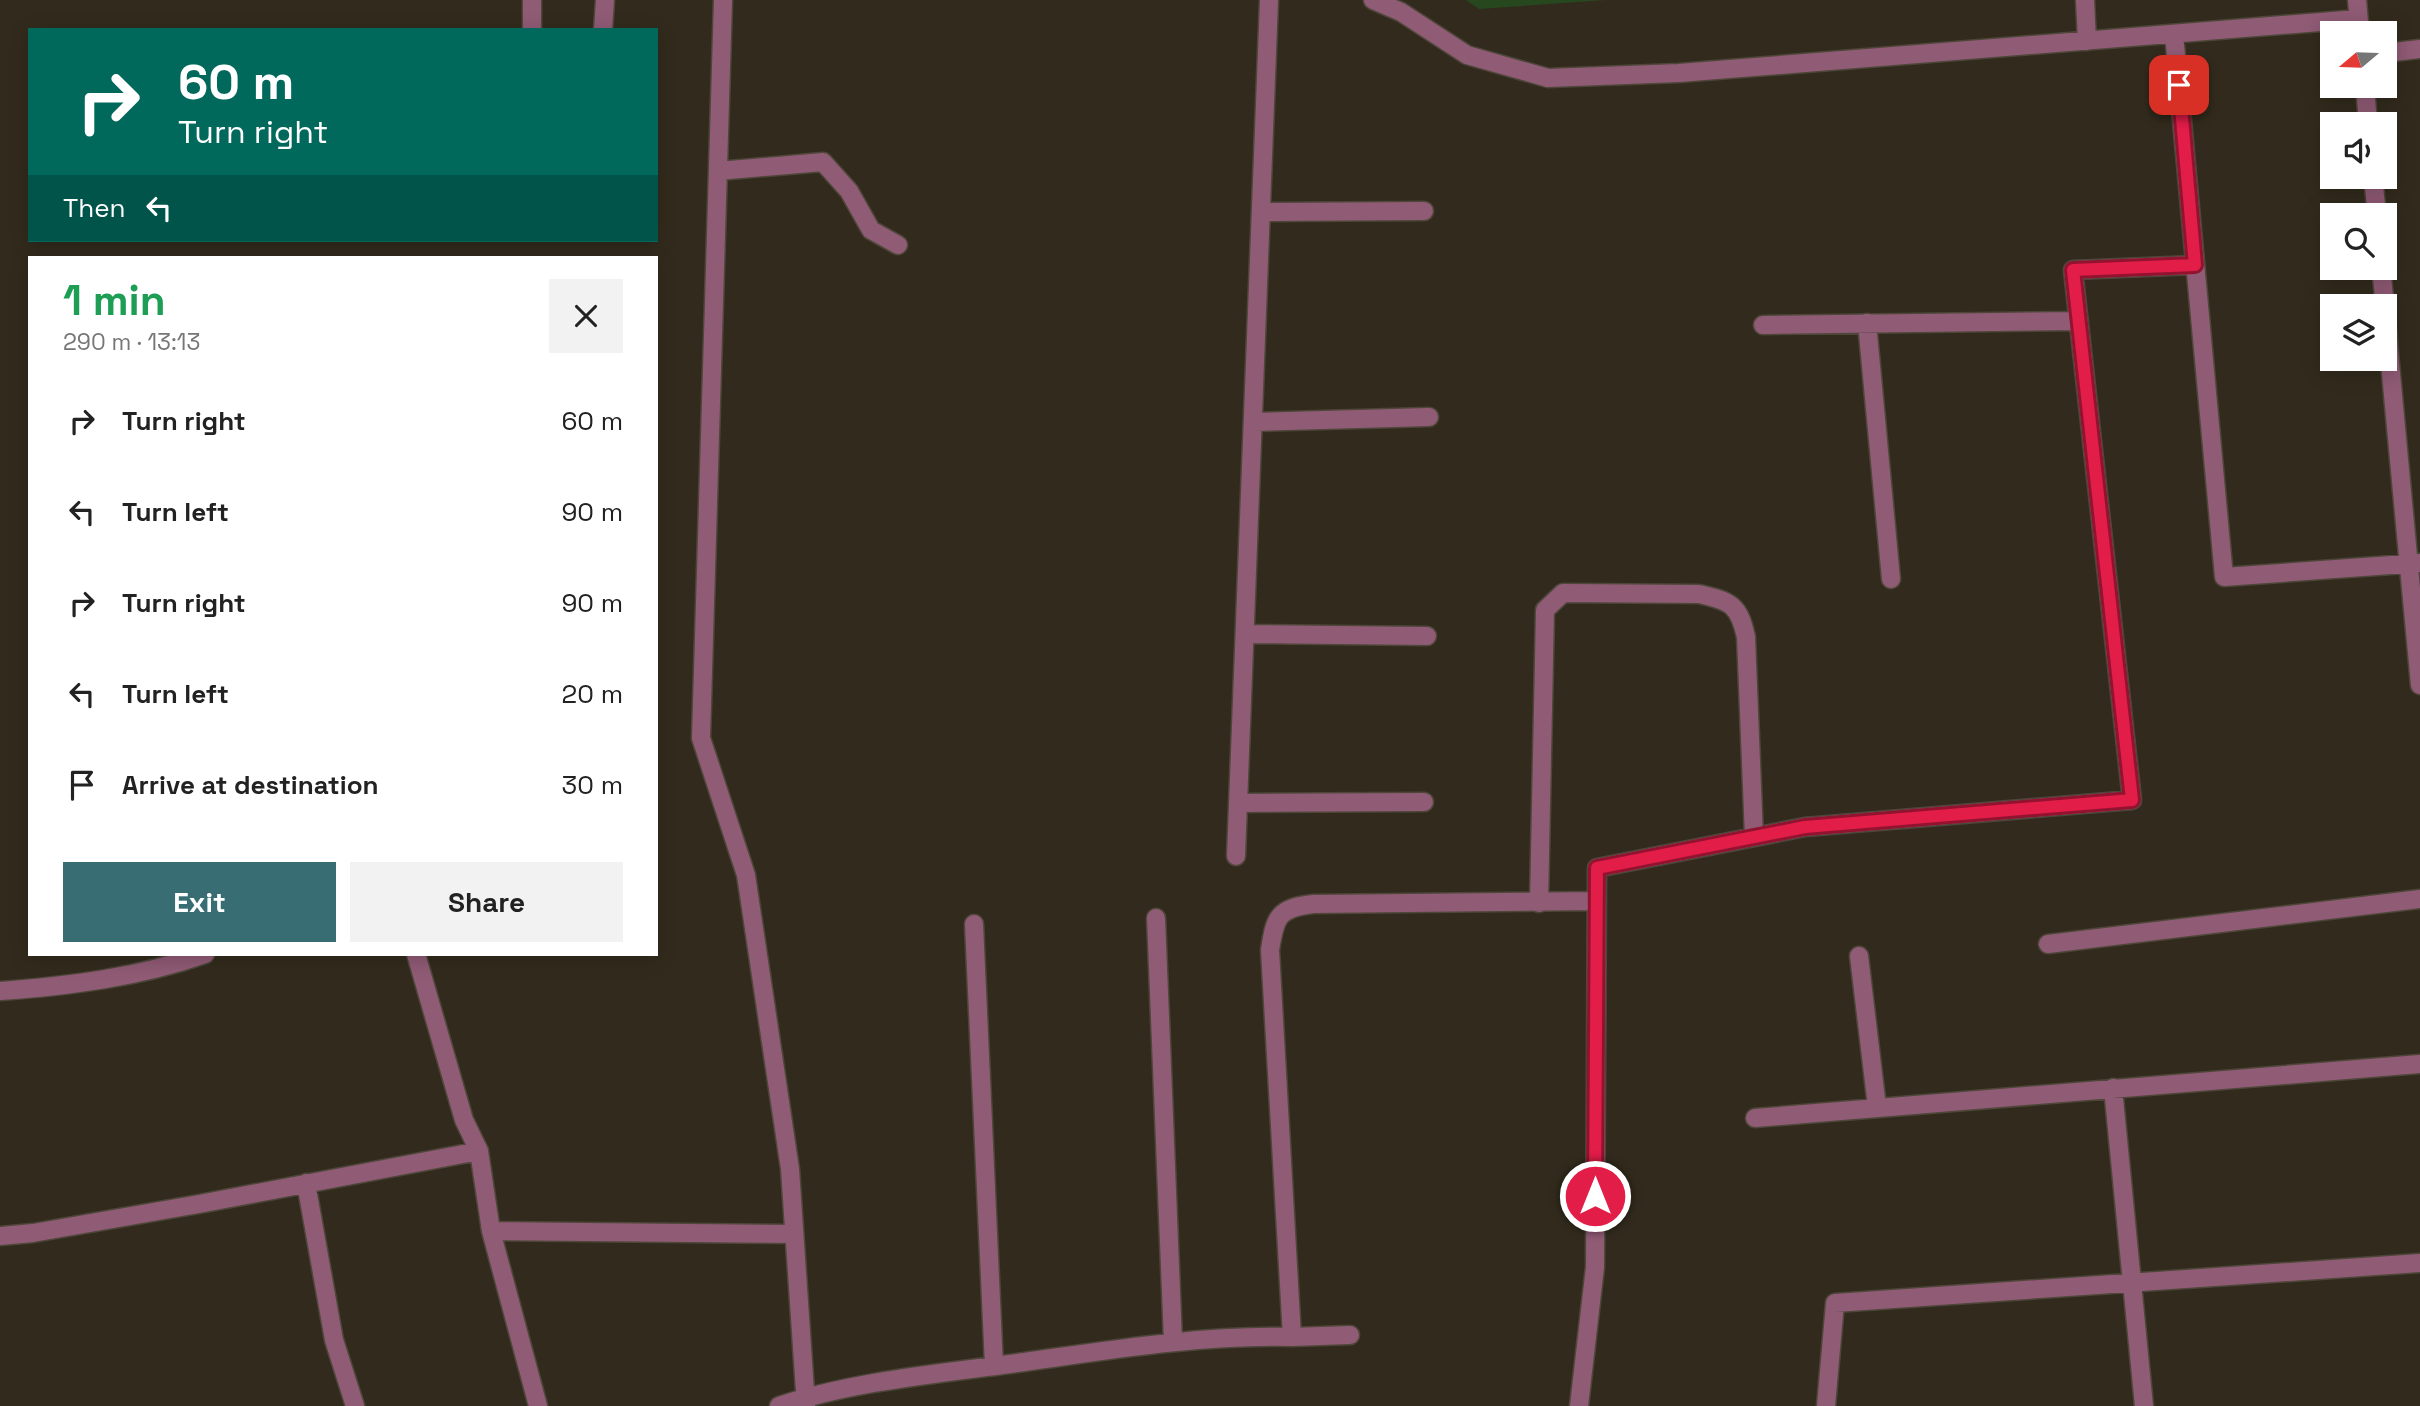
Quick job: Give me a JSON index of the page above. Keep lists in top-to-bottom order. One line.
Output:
{"north":"left","page":{"turn":["60 m","Turn right"],"then":"Then","heading":["1 min","290 m · 13:13"],"list":[{"name":"Turn right","value":"60 m"},{"name":"Turn left","value":"90 m"},{"name":"Turn right","value":"90 m"},{"name":"Turn left","value":"20 m"},{"name":"Arrive at destination","value":"30 m"}],"buttons":["Exit","Share"]}}
